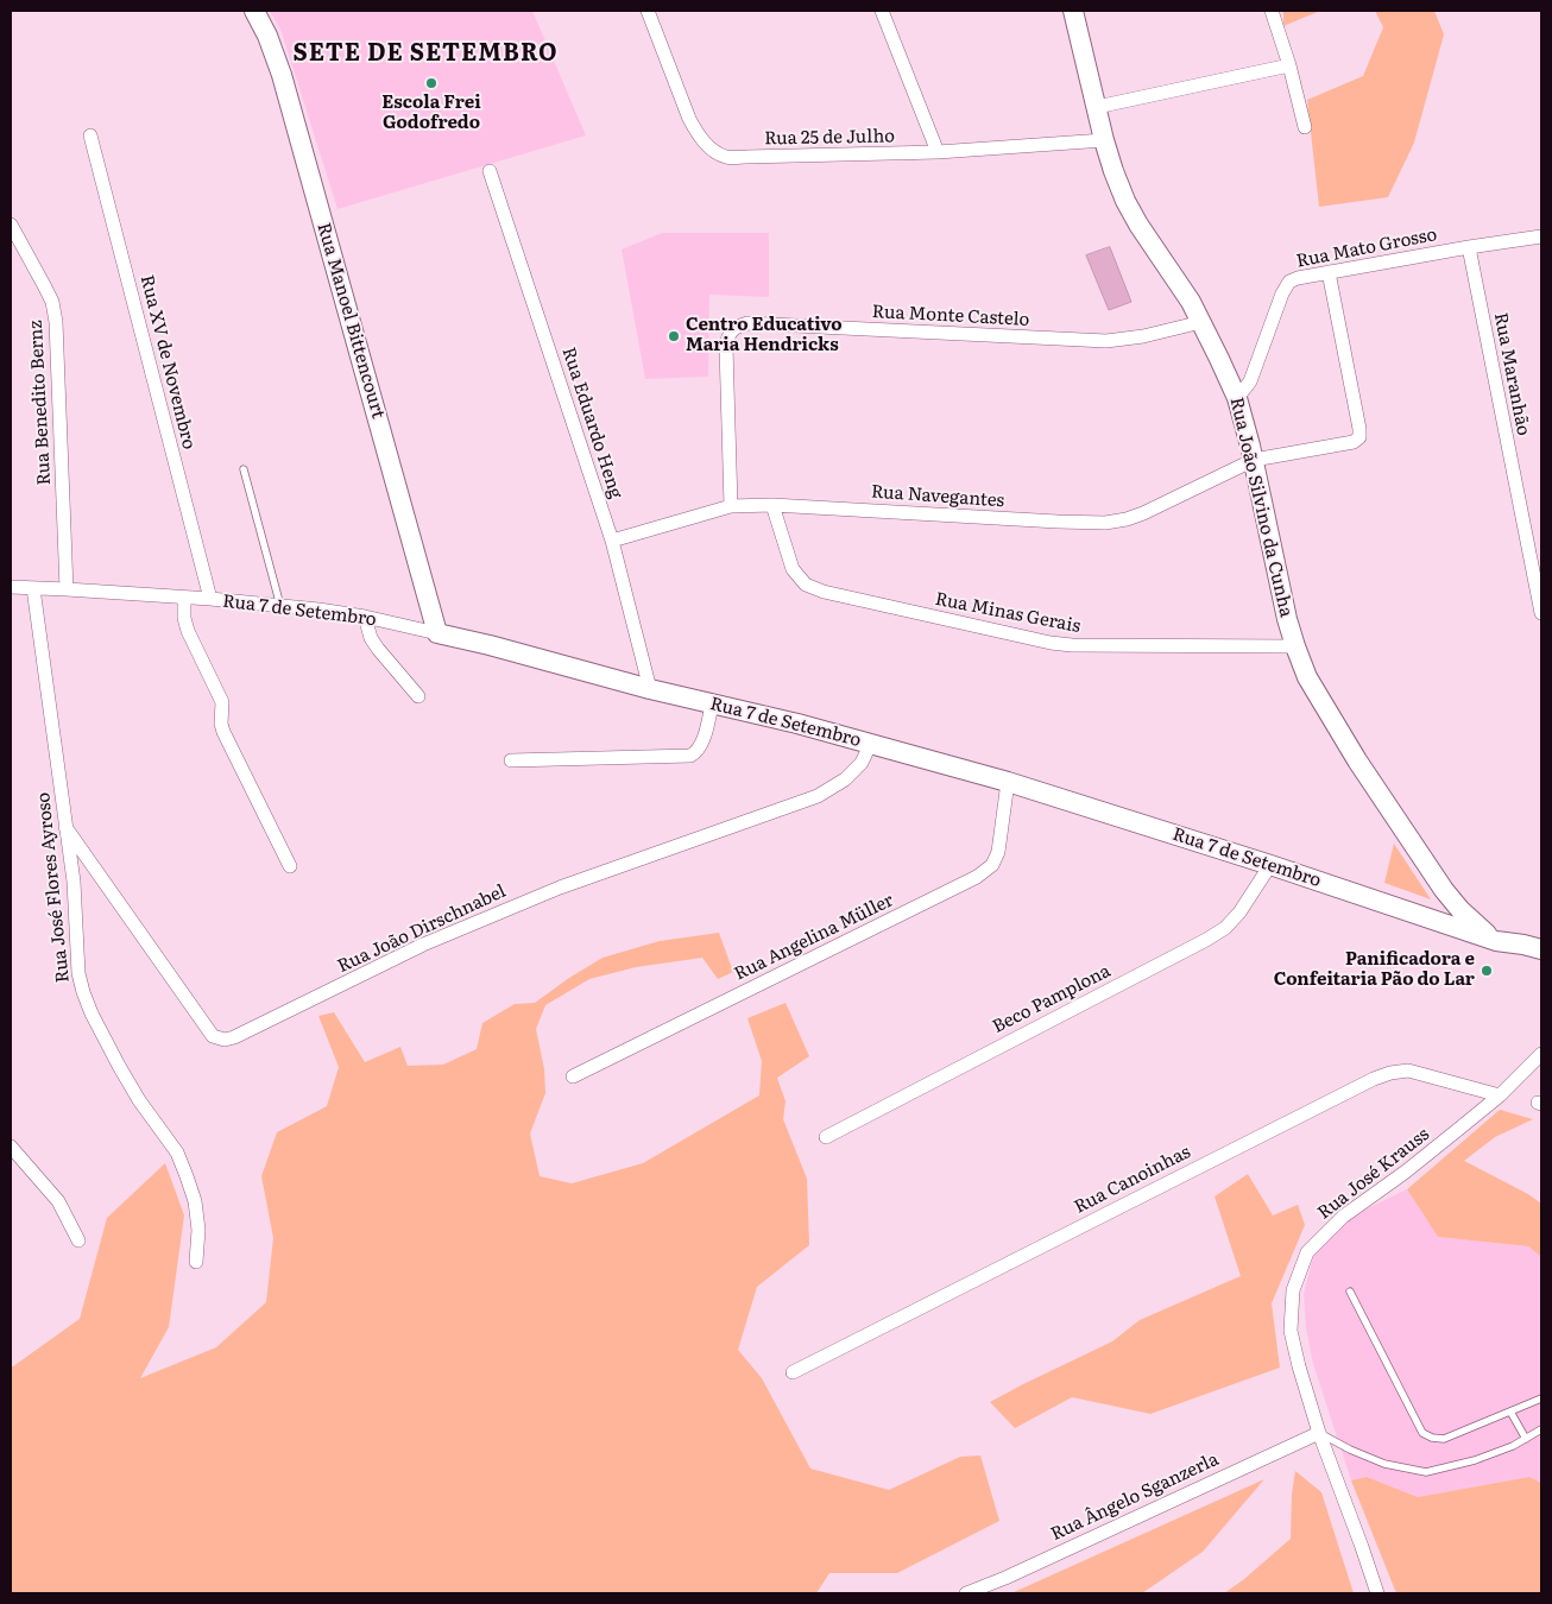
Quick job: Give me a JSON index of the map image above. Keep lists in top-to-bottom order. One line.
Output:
{"streets":{"street":["Rua 25 de Julho","Rua Mato Grosso","Rua Monte Castelo","Rua Manoel Bittencourt","Rua XV de Novembro","Rua Maranhão","Rua Benedito Bernz","Rua Eduardo Heng","Rua Navegantes","Rua João Silvino da Cunha","Rua 7 de Setembro","Rua Minas Gerais","Rua José Flores Ayroso","Rua João Dirschnabel","Rua Angelina Müller","Beco Pamplona","Rua José Krauss","Rua Canoinhas","Rua Ângelo Sganzerla"]},"crossings":[["Rua 25 de Julho","Rua João Silvino da Cunha"],["Rua Mato Grosso","Rua Maranhão"],["Rua Mato Grosso","Rua Navegantes"],["Rua Mato Grosso","Rua João Silvino da Cunha"],["Rua Monte Castelo","Rua Navegantes"],["Rua Monte Castelo","Rua João Silvino da Cunha"],["Rua Manoel Bittencourt","Rua 7 de Setembro"],["Rua XV de Novembro","Rua 7 de Setembro"],["Rua Benedito Bernz","Rua 7 de Setembro"],["Rua Eduardo Heng","Rua Navegantes"],["Rua Eduardo Heng","Rua 7 de Setembro"],["Rua Navegantes","Rua João Silvino da Cunha"],["Rua Navegantes","Rua Minas Gerais"],["Rua João Silvino da Cunha","Rua 7 de Setembro"],["Rua João Silvino da Cunha","Rua Minas Gerais"],["Rua 7 de Setembro","Rua José Flores Ayroso"],["Rua 7 de Setembro","Rua João Dirschnabel"],["Rua 7 de Setembro","Rua Angelina Müller"],["Rua 7 de Setembro","Beco Pamplona"],["Rua José Flores Ayroso","Rua João Dirschnabel"],["Rua José Krauss","Rua Canoinhas"],["Rua José Krauss","Rua Ângelo Sganzerla"]],"districts":["SETE DE SETEMBRO"],"places":["Escola Frei Godofredo","Centro Educativo Maria Hendricks","Panificadora e Confeitaria Pão do Lar"]}
